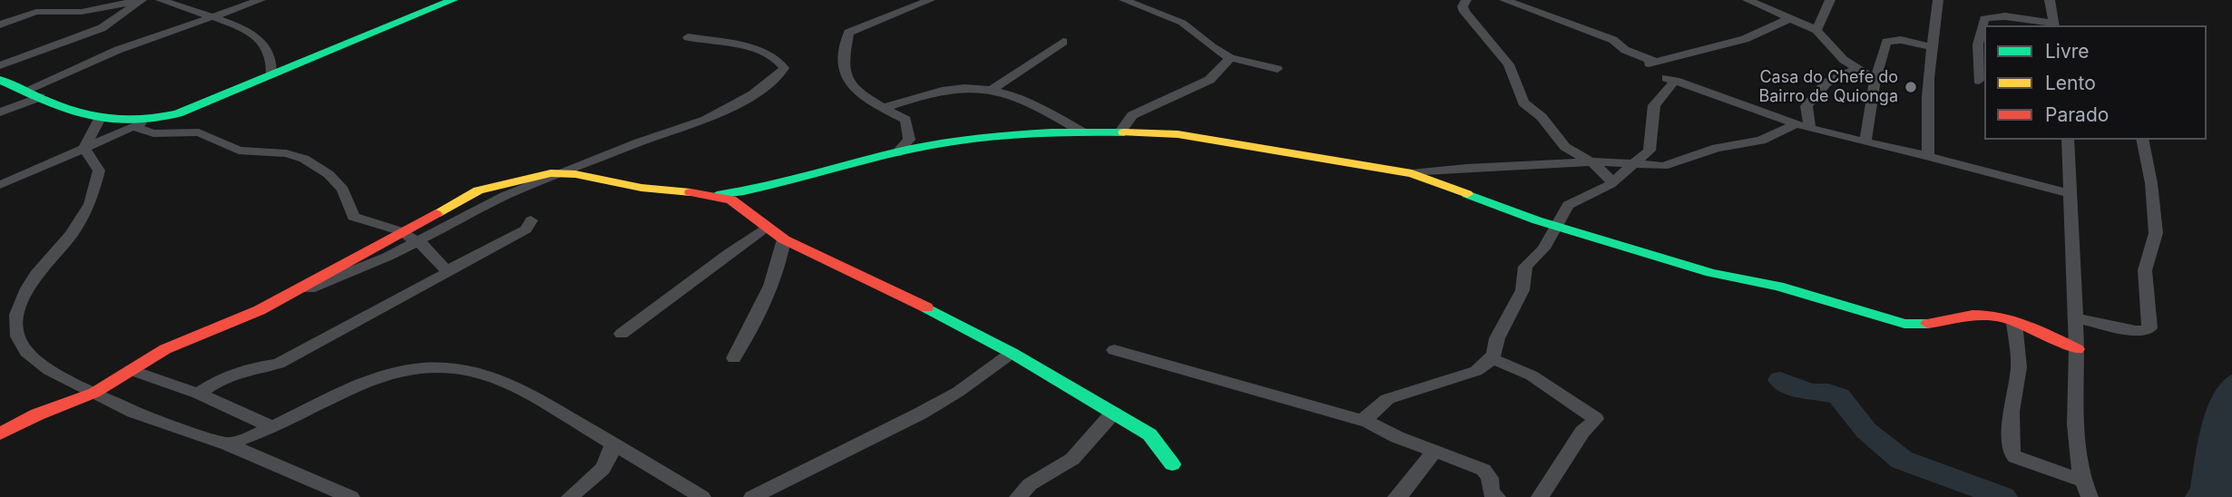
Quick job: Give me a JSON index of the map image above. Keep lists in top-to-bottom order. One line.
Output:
{"places":["Casa do Chefe do Bairro de Quionga"],"legend":["Livre","Lento","Parado"]}
